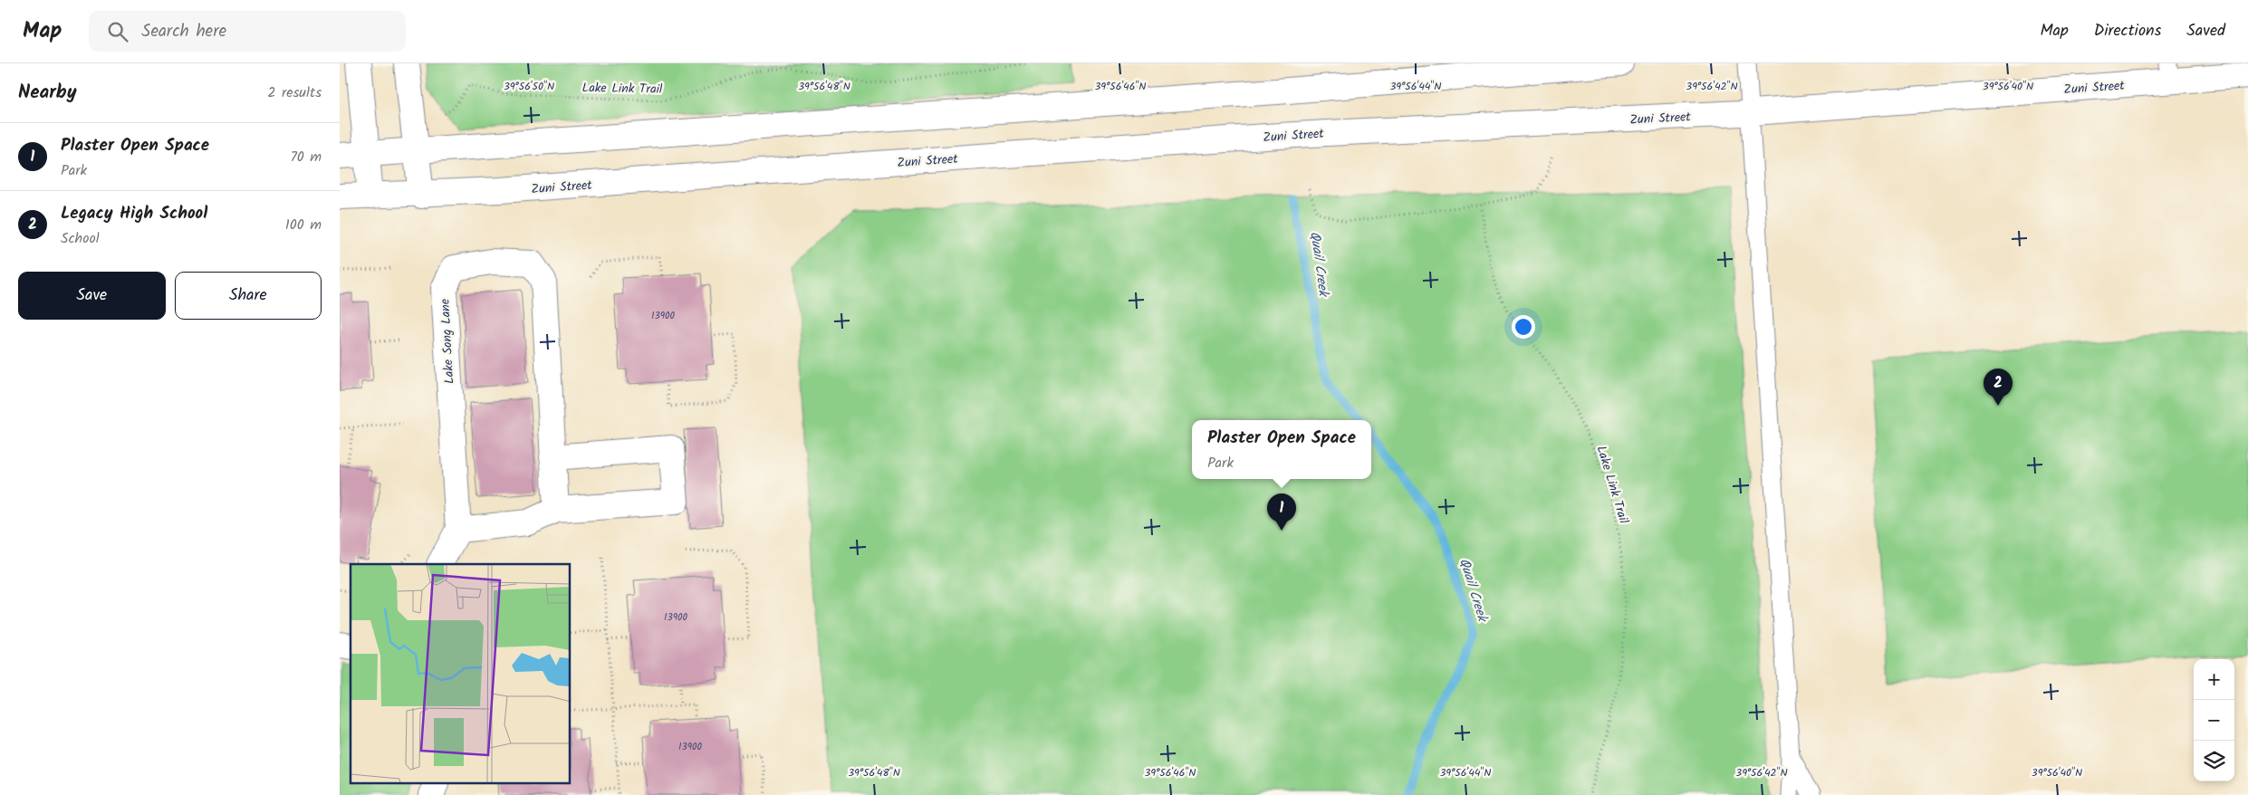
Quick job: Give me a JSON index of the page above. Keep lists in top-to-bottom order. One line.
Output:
{"streets":{"main road":["Zuni Street","Lake Song Lane"],"path":["Lake Link Trail"]},"water":["Quail Creek"],"house_numbers":["13900","13900","13900"],"page":{"header":"Map","search":"Search here","nav":["Map","Directions","Saved"],"heading":["Nearby","2 results"],"list":[{"mark":"1","name":"Plaster Open Space","note":"Park","value":"70 m"},{"mark":"2","name":"Legacy High School","note":"School","value":"100 m"}],"buttons":["Save","Share"],"pins":["2","1"],"popup":["Plaster Open Space","Park"],"map_buttons":["+","−"]},"coordinates":["39°56'50\"N","39°56'48\"N","39°56'46\"N","39°56'44\"N","39°56'42\"N","39°56'40\"N"]}
